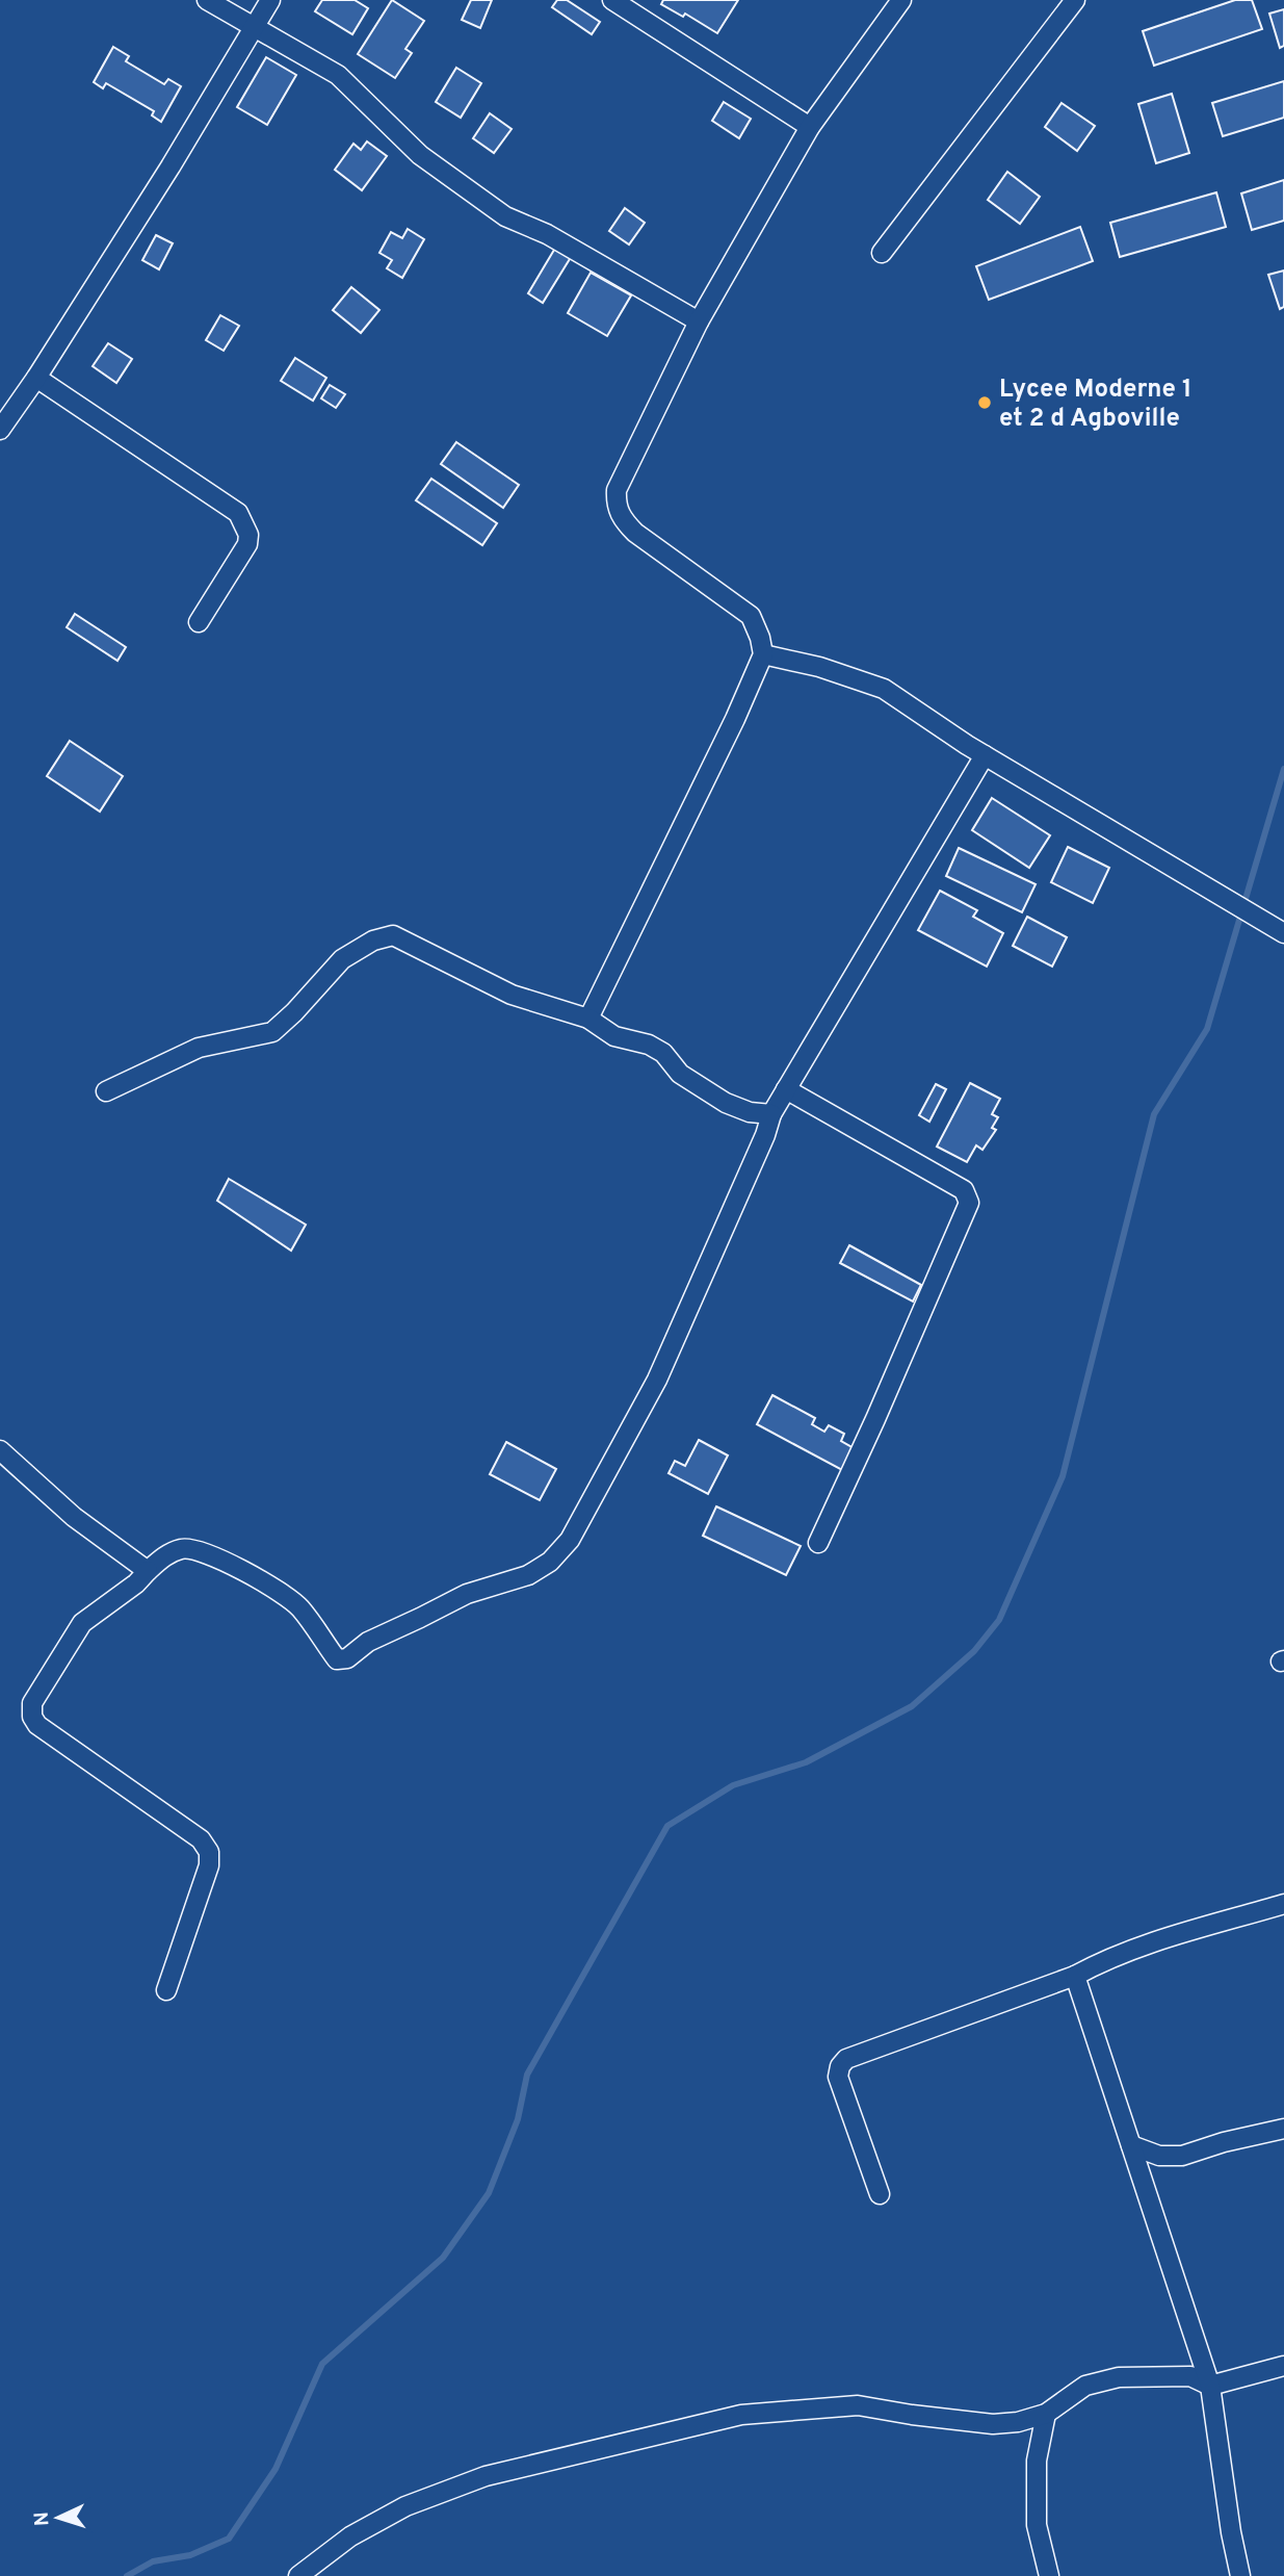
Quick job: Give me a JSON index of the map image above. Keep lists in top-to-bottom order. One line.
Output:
{"places":["Lycee Moderne 1 et 2 d Agboville"],"north":"left"}
